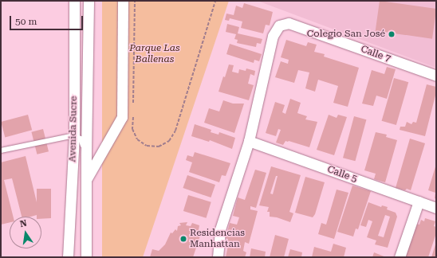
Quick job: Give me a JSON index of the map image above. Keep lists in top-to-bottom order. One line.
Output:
{"streets":{"street":["Calle 7","Avenida Sucre","Calle 5"]},"crossings":[["Calle 7","Calle 5"]],"parks":["Parque Las Ballenas"],"places":["Colegio San José","Residencias Manhattan"],"scale_bar":"50 m","north":"top"}
